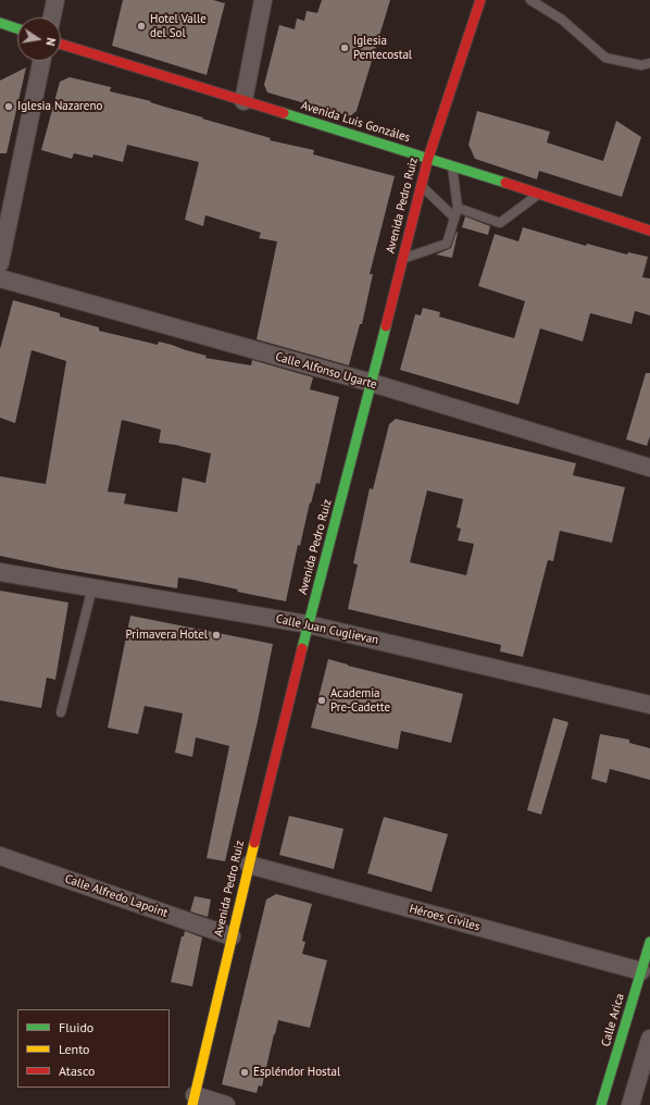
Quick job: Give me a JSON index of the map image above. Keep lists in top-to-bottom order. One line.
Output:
{"streets":{"street":["Avenida Luis Gonzáles","Avenida Pedro Ruiz","Calle Alfonso Ugarte","Calle Juan Cuglievan","Calle Alfredo Lapoint","Héroes Civiles","Calle Arica"]},"crossings":[["Avenida Luis Gonzáles","Avenida Pedro Ruiz"],["Avenida Pedro Ruiz","Calle Alfonso Ugarte"],["Avenida Pedro Ruiz","Calle Juan Cuglievan"],["Avenida Pedro Ruiz","Calle Alfredo Lapoint"],["Avenida Pedro Ruiz","Héroes Civiles"],["Héroes Civiles","Calle Arica"]],"places":["Hotel Valle del Sol","Iglesia Pentecostal","Iglesia Nazareno","Primavera Hotel","Academia Pre-Cadette","Espléndor Hostal"],"legend":["Fluido","Lento","Atasco"],"north":"right"}
